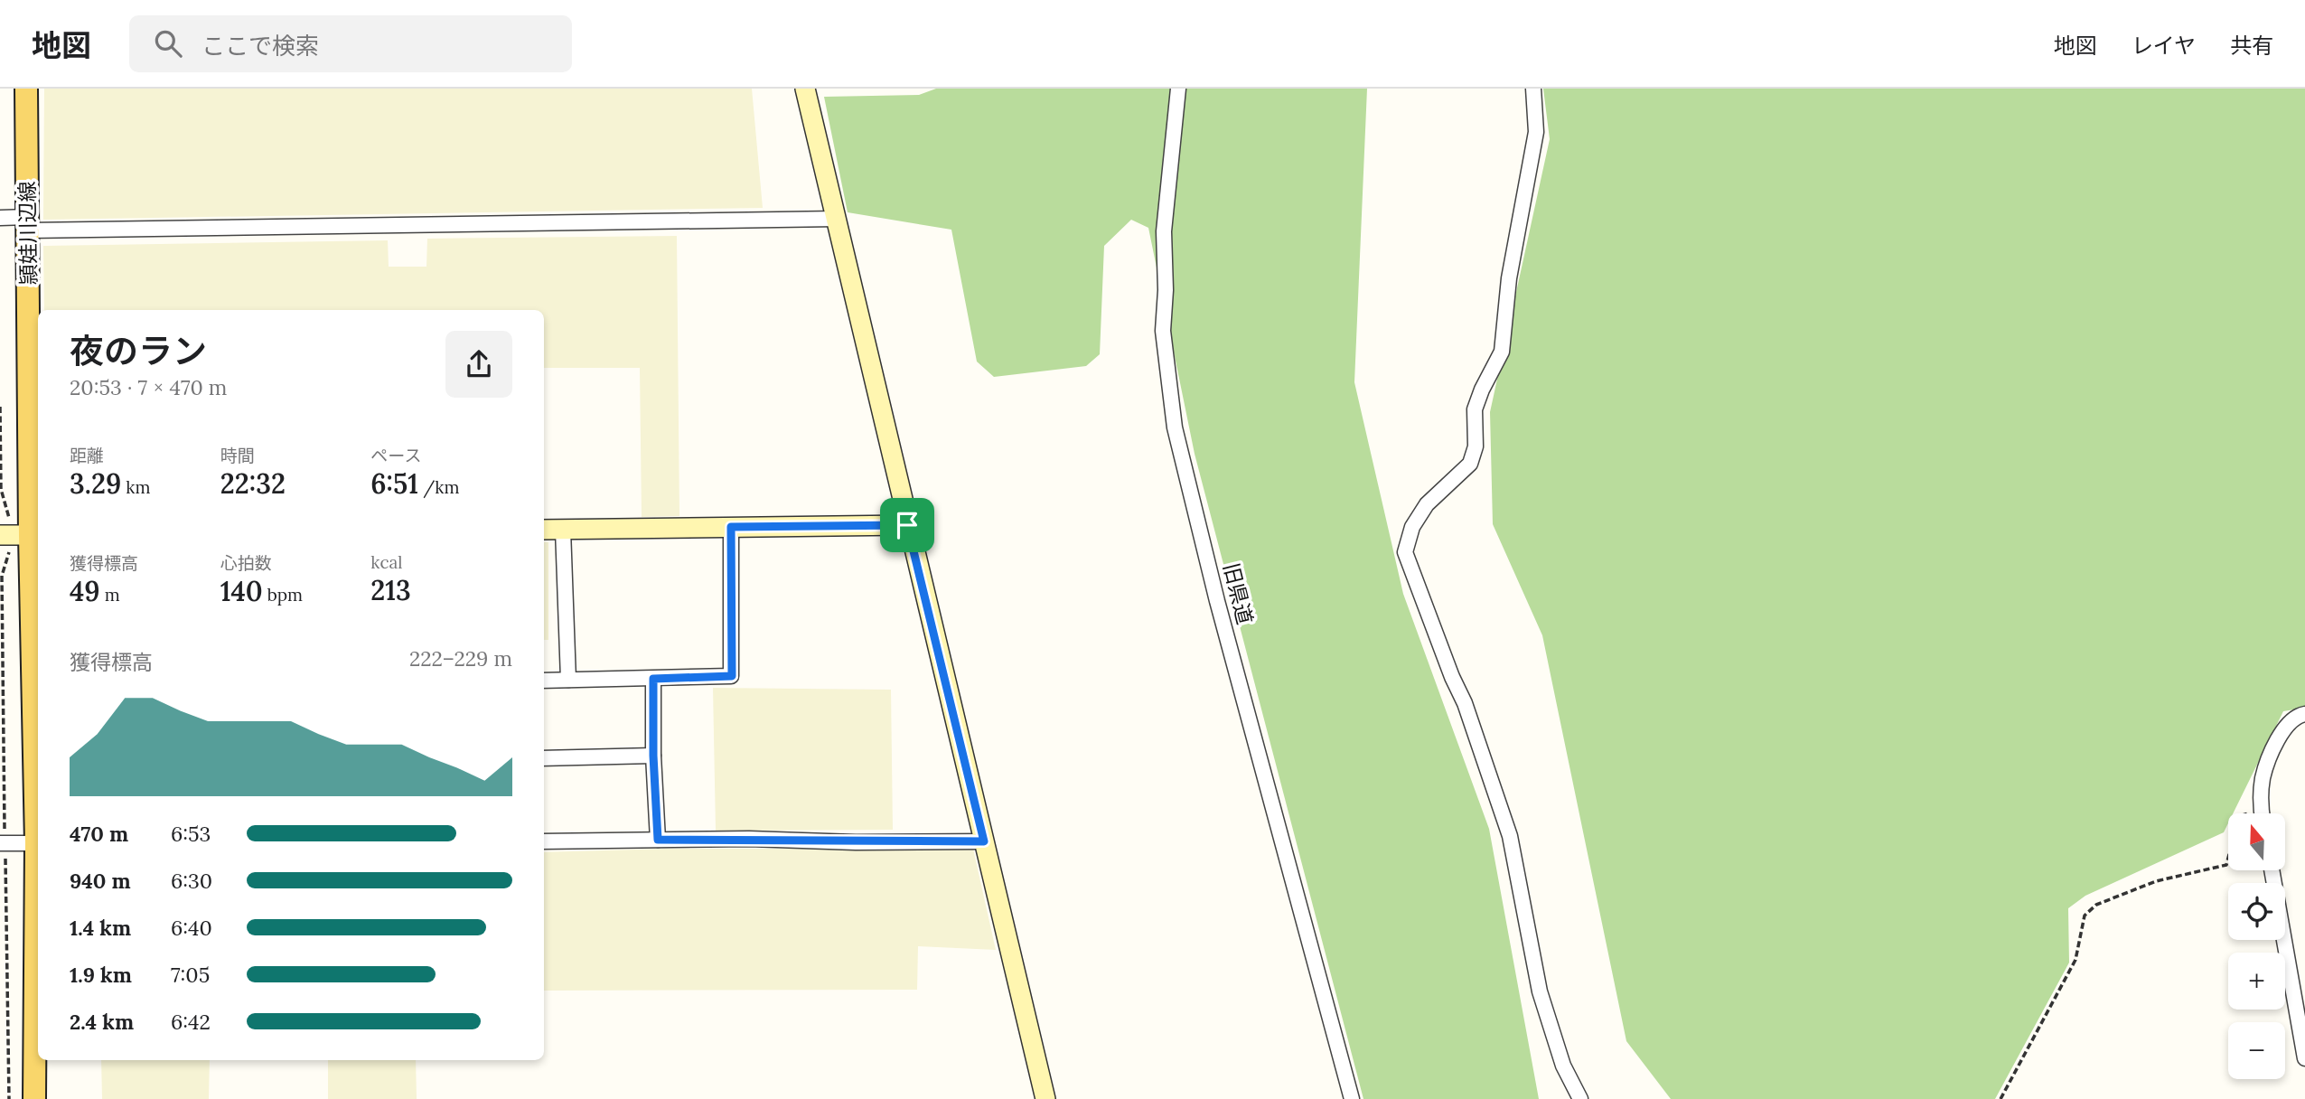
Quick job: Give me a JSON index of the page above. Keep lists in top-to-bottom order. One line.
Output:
{"streets":{"main road":["頴娃川辺線"],"street":["旧県道"]},"north":"top","page":{"header":"地図","search":"ここで検索","nav":["地図","レイヤ","共有"],"heading":["夜のラン","20:53 · 7 × 470 m"],"stats":[["距離","3.29 km"],["時間","22:32"],["ペース","6:51 /km"],["獲得標高","49 m"],["心拍数","140 bpm"],["kcal","213"]],"chart":["獲得標高","222–229 m"],"list":[{"name":"470 m","note":"6:53"},{"name":"940 m","note":"6:30"},{"name":"1.4 km","note":"6:40"},{"name":"1.9 km","note":"7:05"},{"name":"2.4 km","note":"6:42"}],"map_buttons":["+","−"]}}
